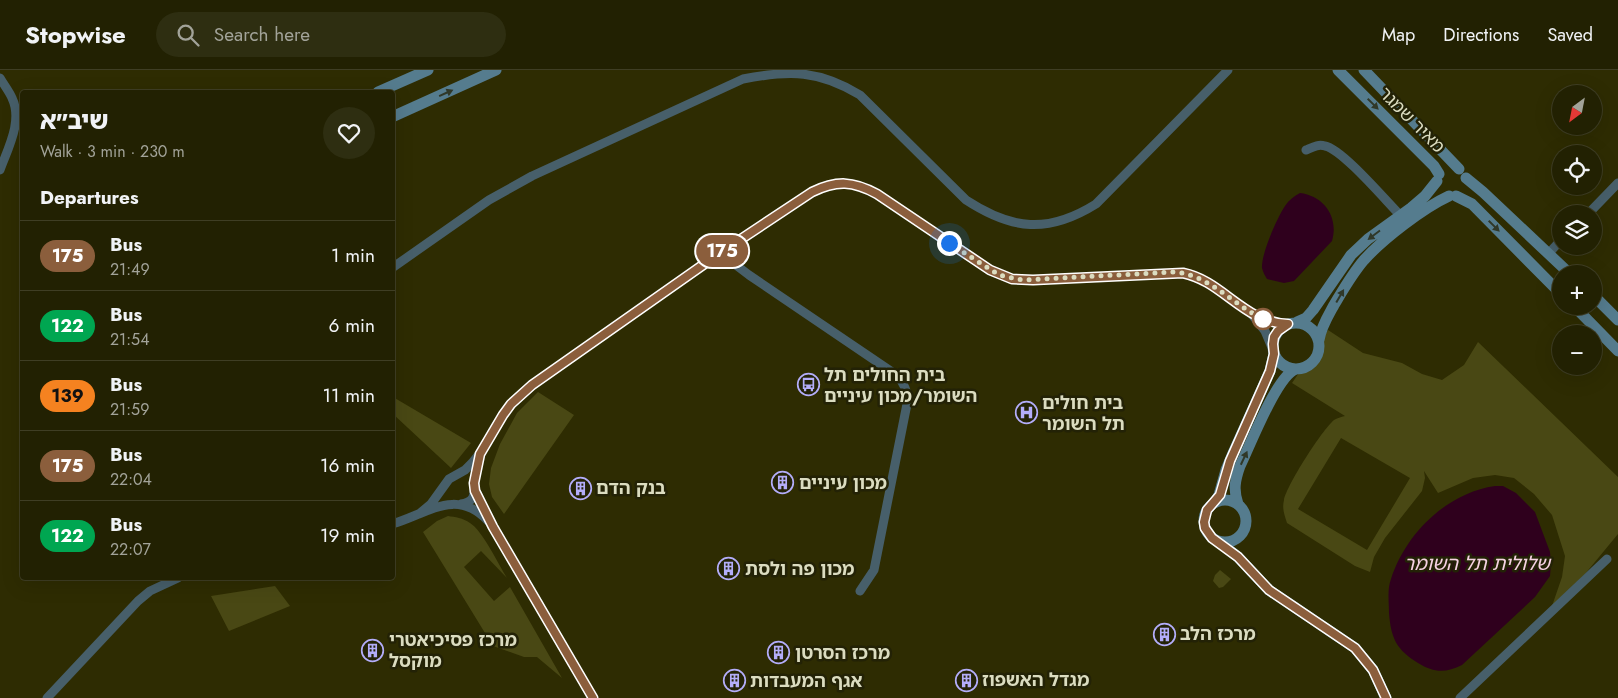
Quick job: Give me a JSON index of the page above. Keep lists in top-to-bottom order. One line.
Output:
{"streets":{"street":["מאיר שמגר"]},"water":["שלולית תל השומר"],"places":{"bus stop":["בית החולים תל השומר/מכון עיניים"],"hospital":["בית חולים תל השומר"],"building":["מכון עיניים","בנק הדם","מכון פה ולסת","מרכז הלב","מרכז פסיכיאטרי מוקסל","מרכז הסרטן","מגדל האשפוז","אגף המעבדות"]},"lines":["bus line 175"],"north":"bottom left","page":{"header":"Stopwise","search":"Search here","nav":["Map","Directions","Saved"],"on_map":"175","map_buttons":["+","−"],"heading":[["שיב״א","Walk · 3 min · 230 m"],"Departures"],"list":[{"mark":"175","name":"Bus","note":"21:49","value":"1 min"},{"mark":"122","name":"Bus","note":"21:54","value":"6 min"},{"mark":"139","name":"Bus","note":"21:59","value":"11 min"},{"mark":"175","name":"Bus","note":"22:04","value":"16 min"},{"mark":"122","name":"Bus","note":"22:07","value":"19 min"}]}}
